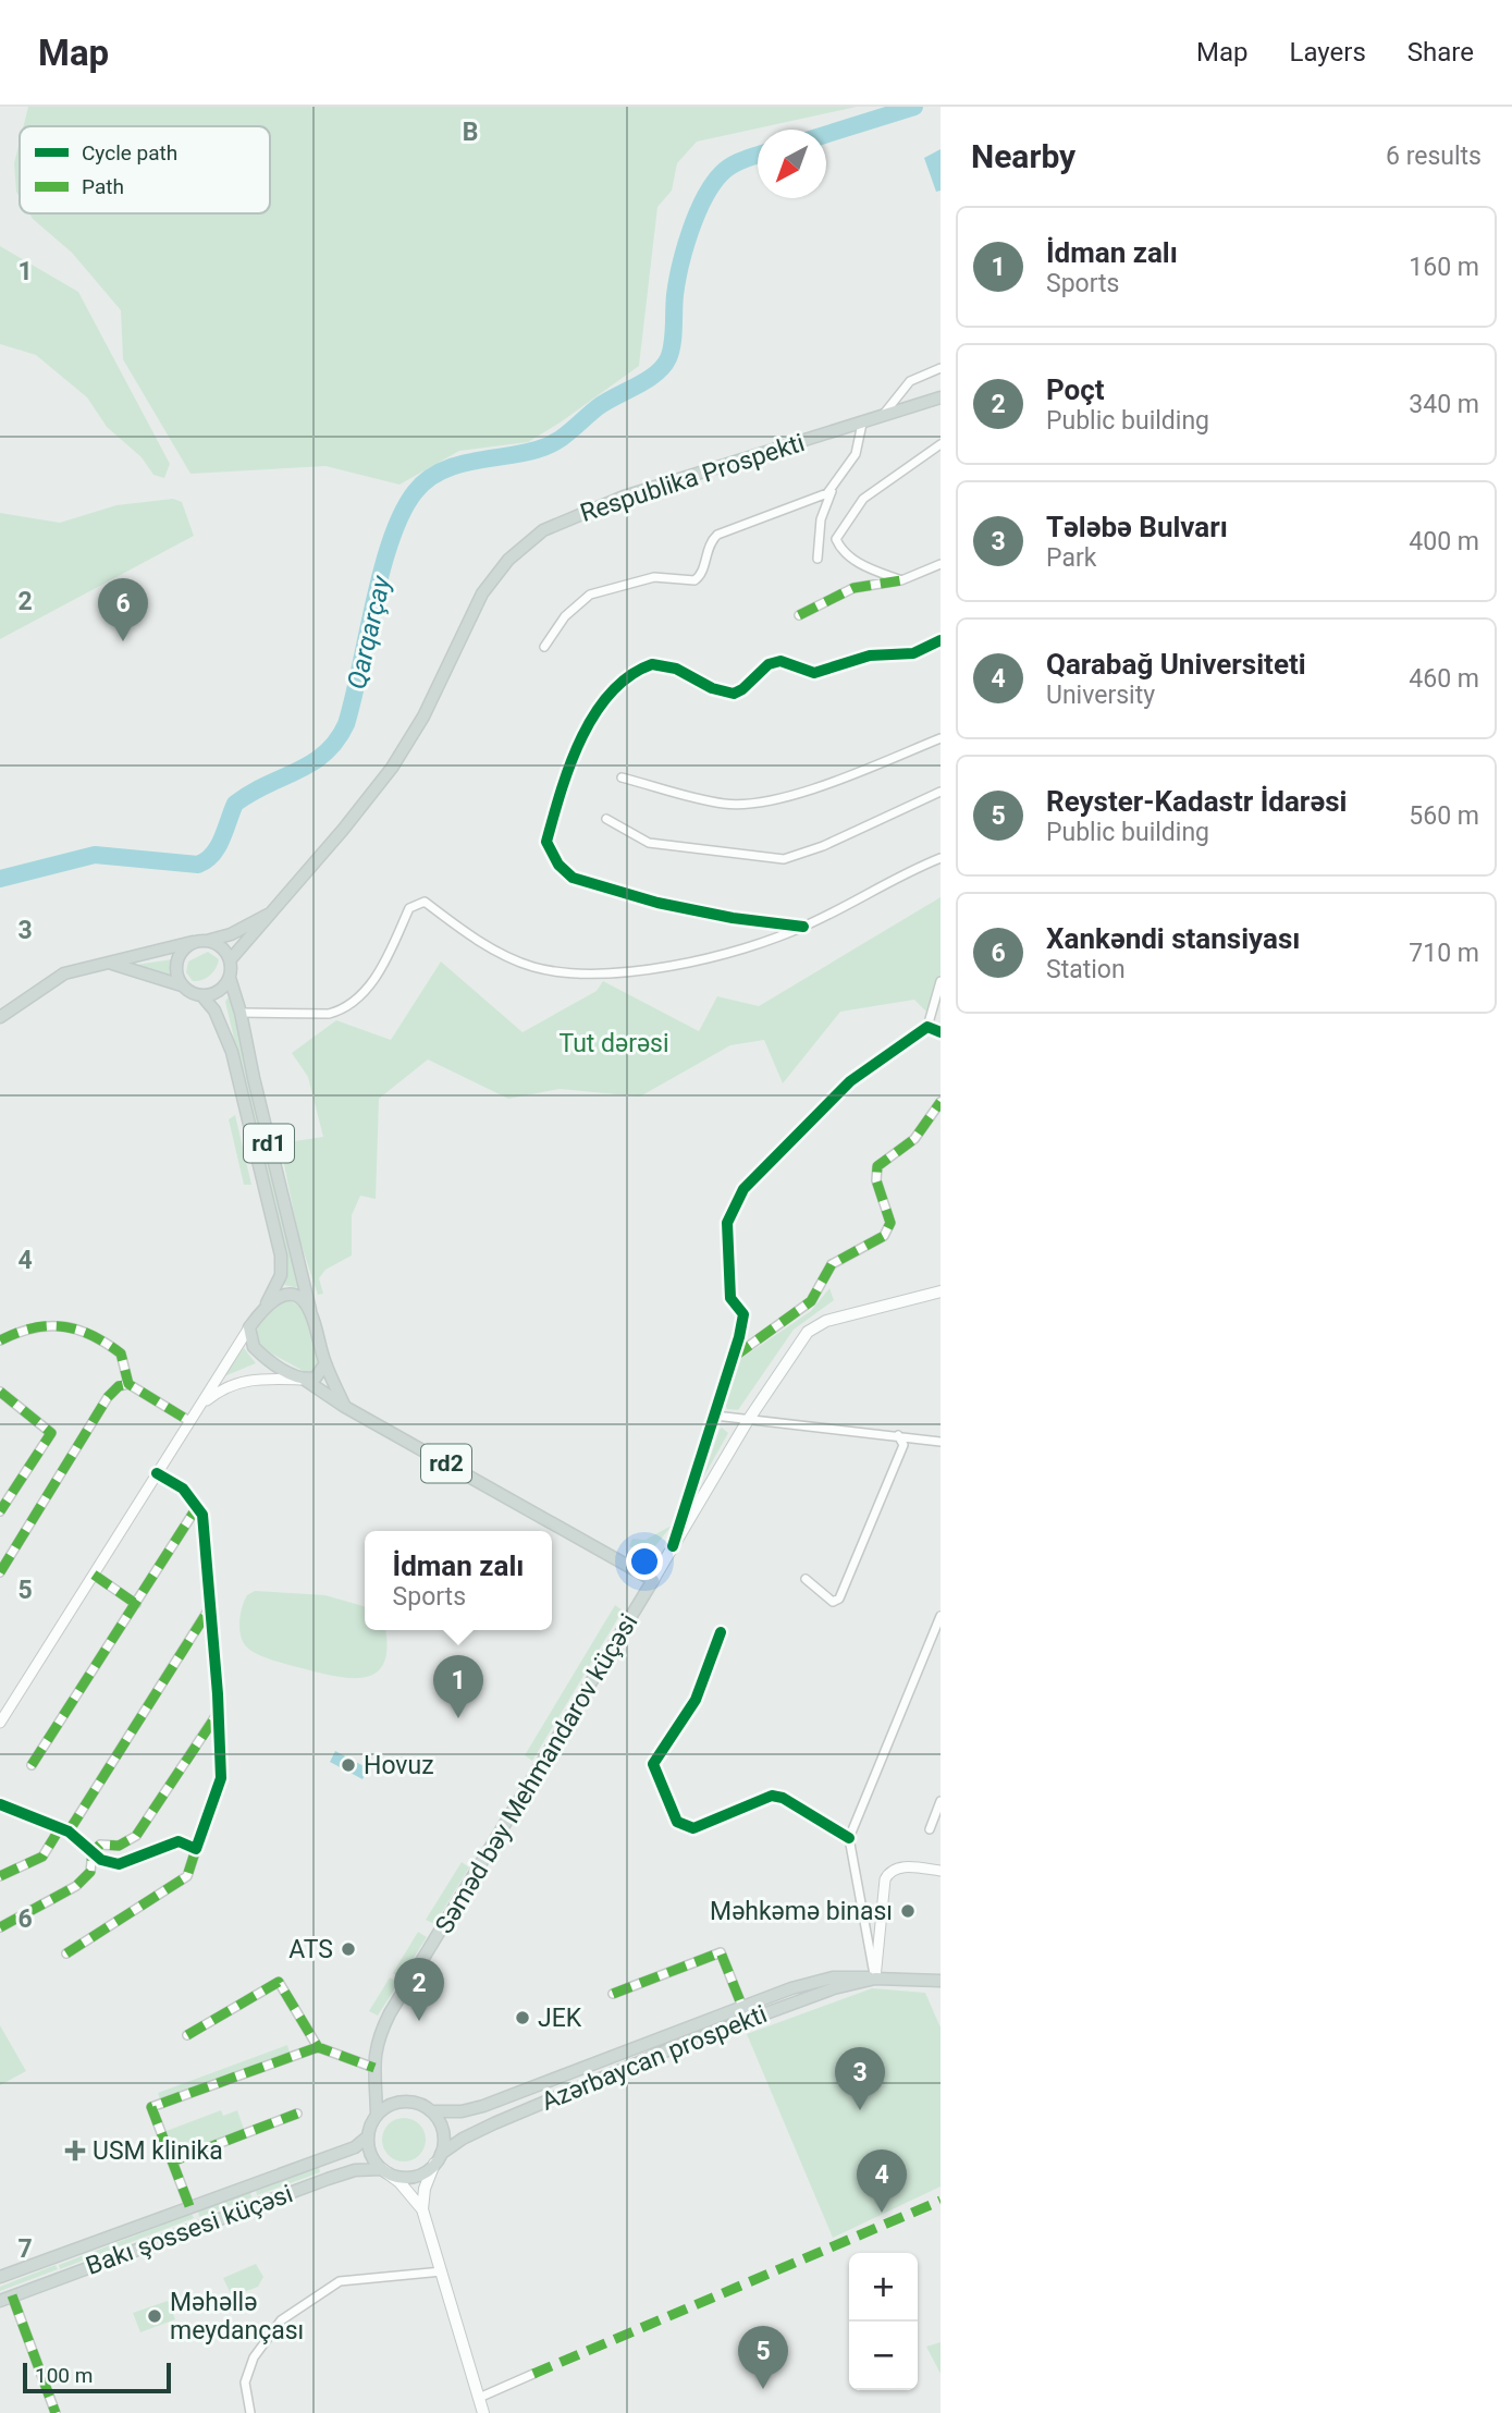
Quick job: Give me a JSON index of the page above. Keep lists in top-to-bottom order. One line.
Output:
{"streets":{"main road":["Respublika Prospekti","rd1","rd2","Səməd bəy Mehmandarov küçəsi","Azərbaycan prospekti","Bakı şossesi küçəsi"]},"crossings":[["Respublika Prospekti","rd1"],["rd2","Səməd bəy Mehmandarov küçəsi"],["Səməd bəy Mehmandarov küçəsi","Azərbaycan prospekti"],["Səməd bəy Mehmandarov küçəsi","Bakı şossesi küçəsi"],["Azərbaycan prospekti","Bakı şossesi küçəsi"]],"water":["Qarqarçay"],"parks":["Tut dərəsi"],"places":{"other":["Hovuz","Məhkəmə binası","ATS","JEK","Məhəllə meydançası"],"health":["USM klinika"]},"legend":["Cycle path","Path"],"scale_bar":"100 m","north":"bottom left","page":{"header":"Map","nav":["Map","Layers","Share"],"heading":["Nearby","6 results"],"list":[{"mark":"1","name":"İdman zalı","note":"Sports","value":"160 m"},{"mark":"2","name":"Poçt","note":"Public building","value":"340 m"},{"mark":"3","name":"Tələbə Bulvarı","note":"Park","value":"400 m"},{"mark":"4","name":"Qarabağ Universiteti","note":"University","value":"460 m"},{"mark":"5","name":"Reyster-Kadastr İdarəsi","note":"Public building","value":"560 m"},{"mark":"6","name":"Xankəndi stansiyası","note":"Station","value":"710 m"}],"pins":["6","1","2","3","4","5"],"popup":["İdman zalı","Sports"],"map_buttons":["+","−"],"scale":"100 m"},"grid":{"columns":["B"],"rows":["1","2","3","4","5","6","7"]}}
